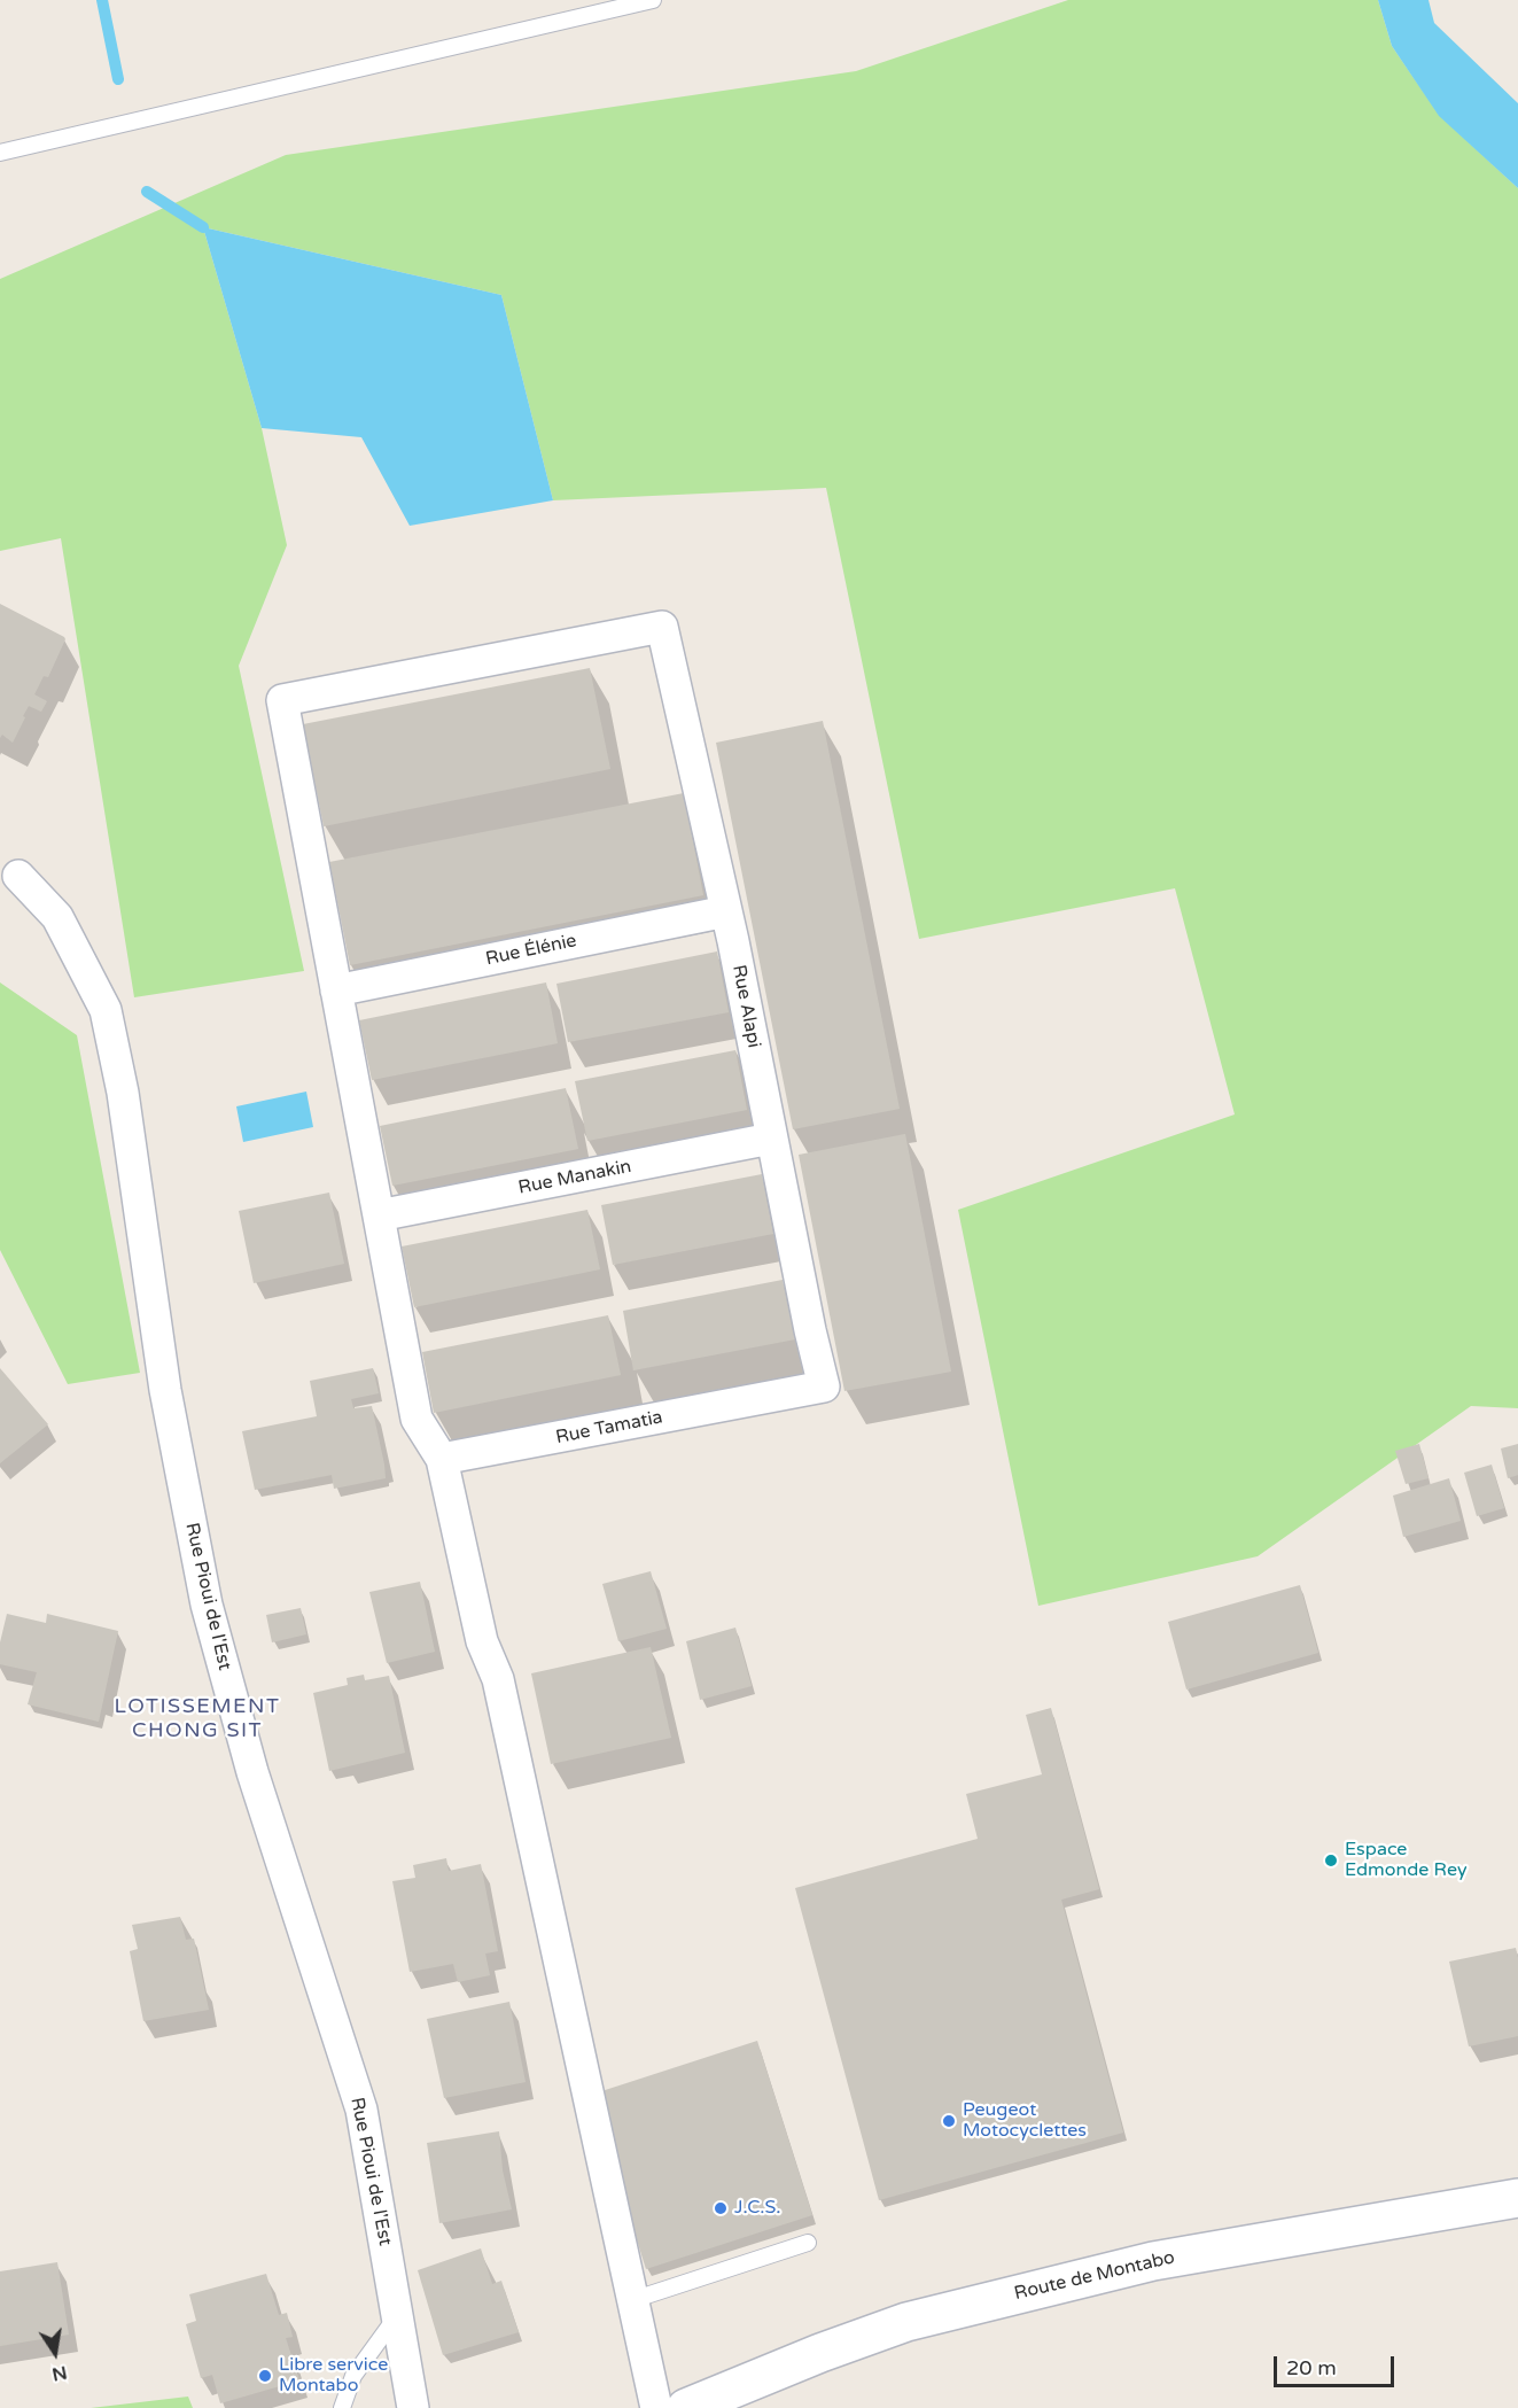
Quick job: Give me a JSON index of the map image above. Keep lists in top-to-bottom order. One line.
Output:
{"streets":{"main road":["Route de Montabo"],"street":["Rue Élénie","Rue Alapi","Rue Manakin","Rue Tamatia","Rue Pioui de l'Est"]},"crossings":[["Rue Élénie","Rue Alapi"],["Rue Alapi","Rue Manakin"],["Rue Alapi","Rue Tamatia"]],"districts":["LOTISSEMENT CHONG SIT"],"places":["Espace Edmonde Rey","Peugeot Motocyclettes","J.C.S.","Libre service Montabo"],"scale_bar":"20 m","north":"bottom"}
